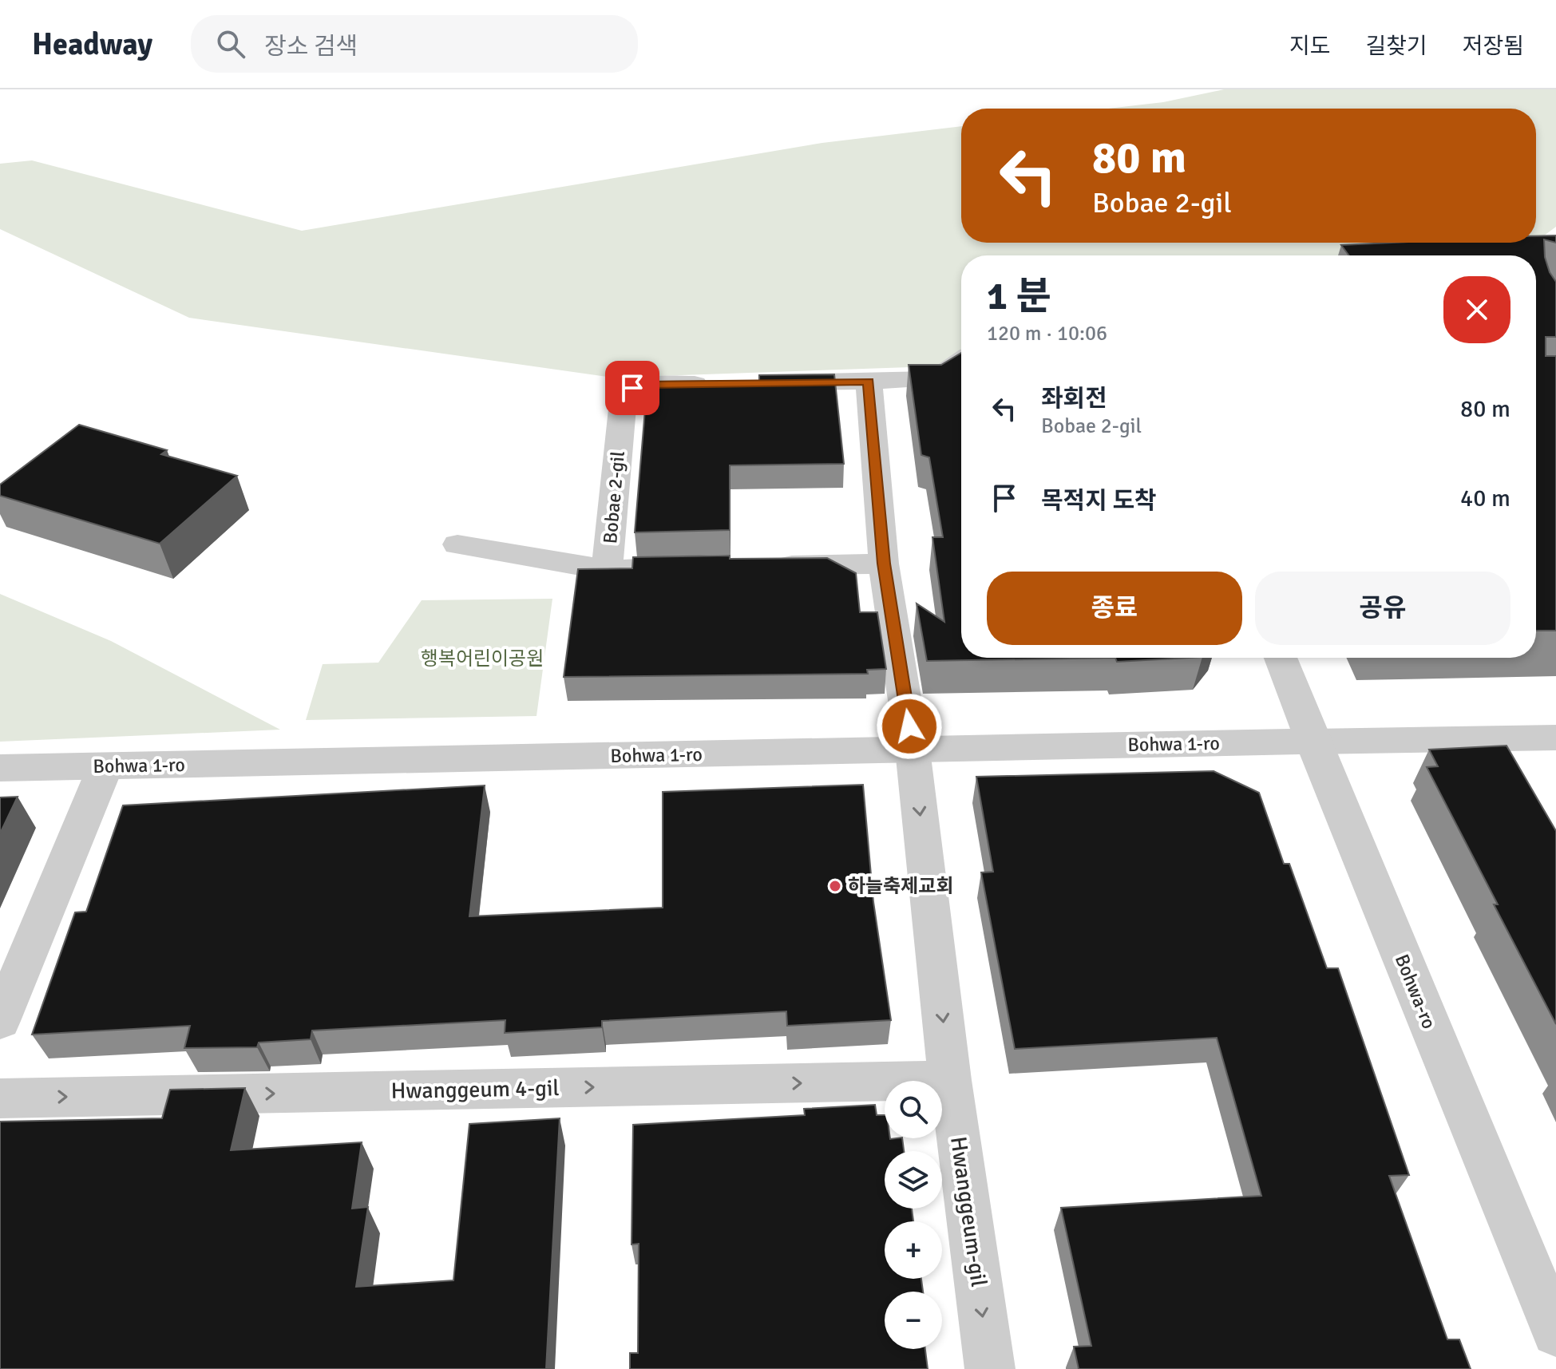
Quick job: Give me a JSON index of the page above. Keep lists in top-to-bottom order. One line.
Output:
{"streets":{"street":["Bobae 2-gil","Bohwa 1-ro","Bohwa-ro","Hwanggeum 4-gil","Hwanggeum-gil"]},"crossings":[["Bohwa 1-ro","Bohwa-ro"],["Bohwa 1-ro","Hwanggeum-gil"],["Hwanggeum 4-gil","Hwanggeum-gil"]],"one_way":["Hwanggeum 4-gil","Hwanggeum-gil"],"parks":["행복어린이공원"],"places":["하늘축제교회"],"page":{"header":"Headway","search":"장소 검색","nav":["지도","길찾기","저장됨"],"turn":["80 m","Bobae 2-gil"],"heading":["1 분","120 m · 10:06"],"list":[{"name":"좌회전","note":"Bobae 2-gil","value":"80 m"},{"name":"목적지 도착","value":"40 m"}],"buttons":["종료","공유"],"map_buttons":["+","−"]}}
